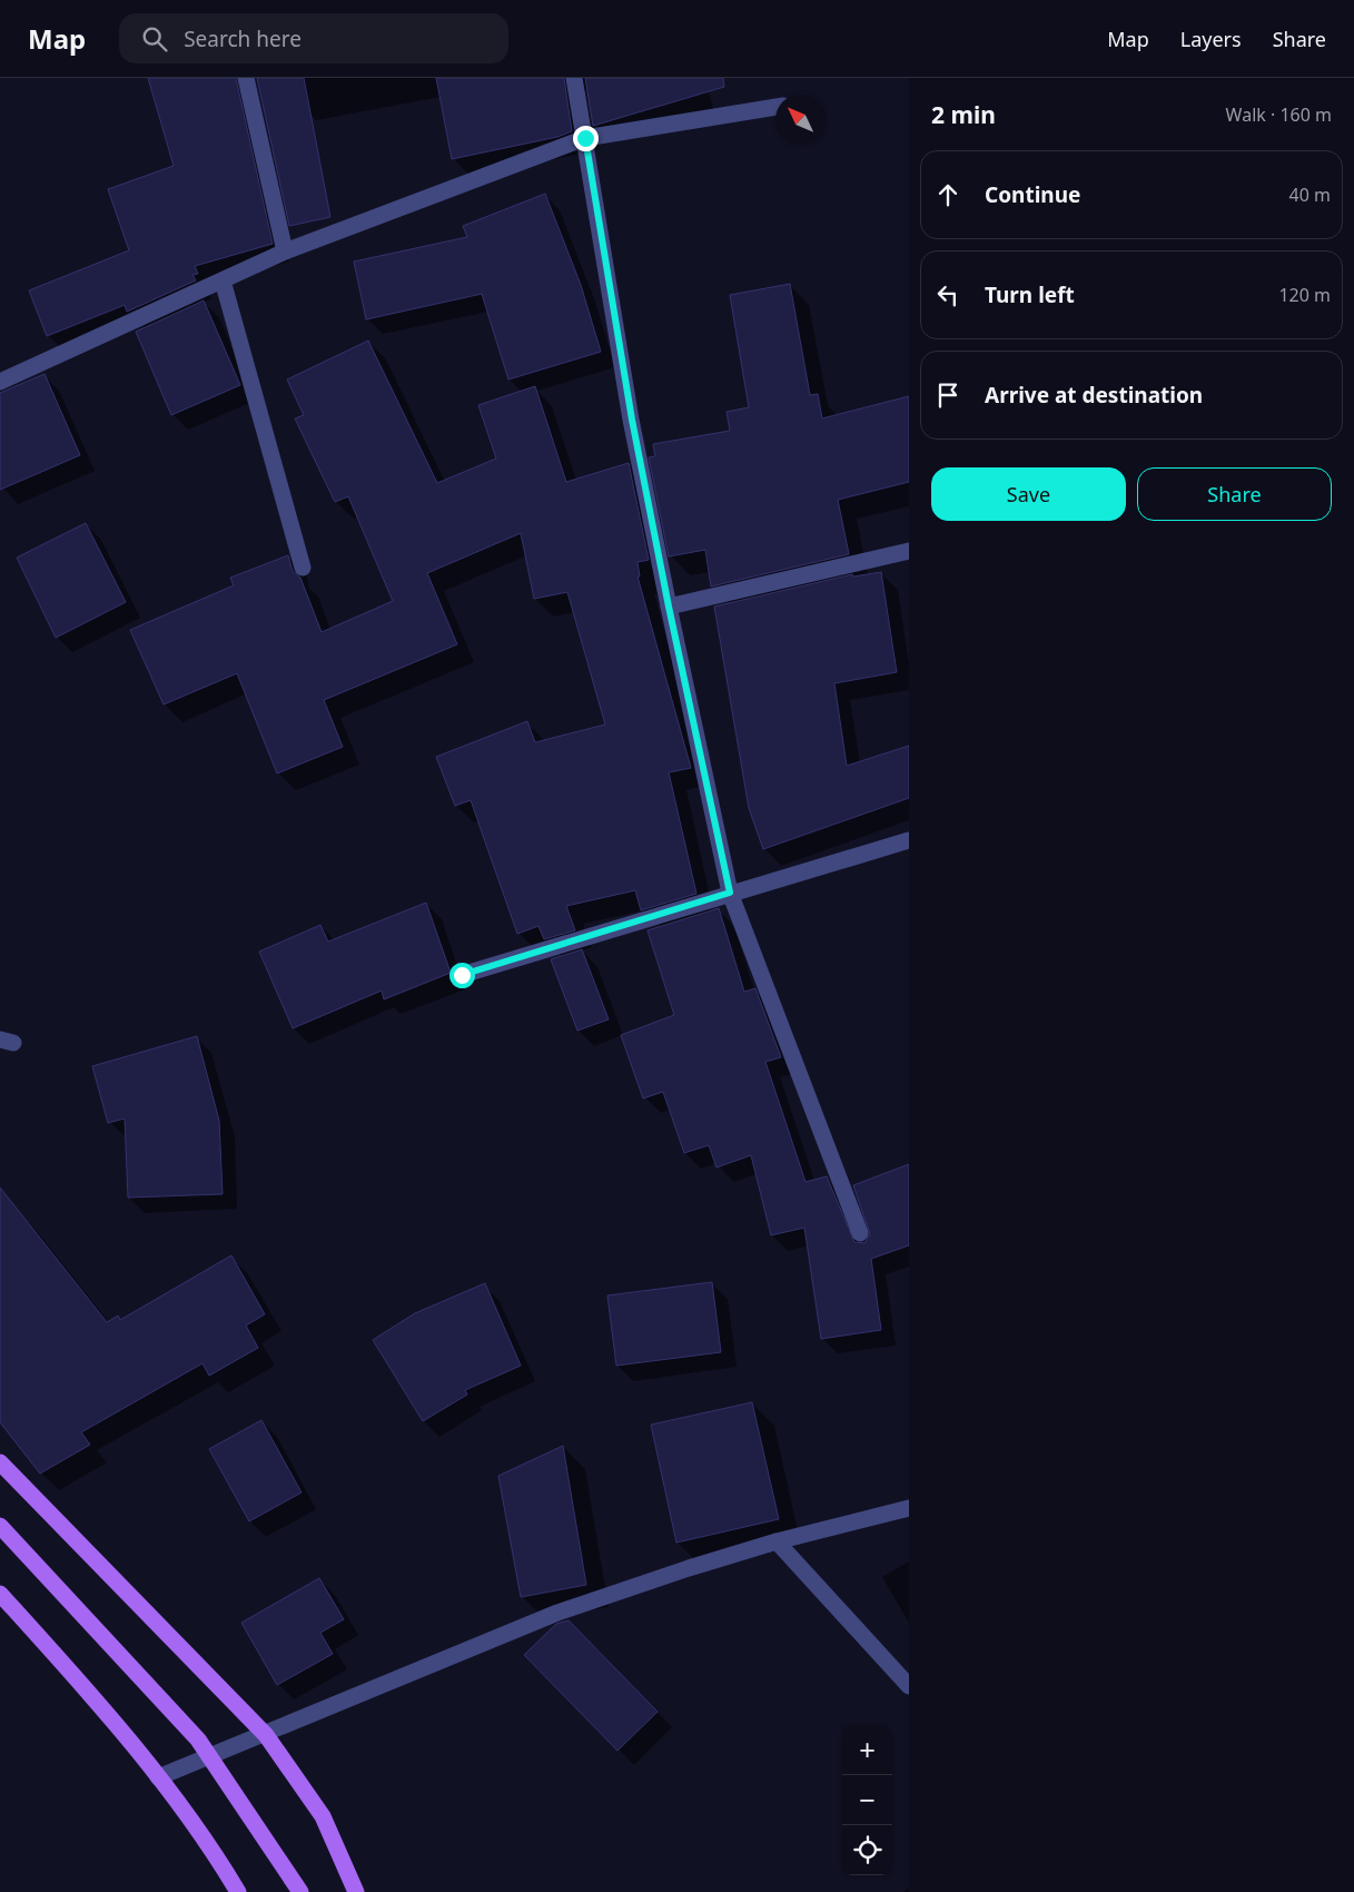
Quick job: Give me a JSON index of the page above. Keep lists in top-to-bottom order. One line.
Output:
{"north":"top left","page":{"header":"Map","search":"Search here","nav":["Map","Layers","Share"],"heading":["2 min","Walk · 160 m"],"list":[["Continue","40 m"],["Turn left","120 m"],"Arrive at destination"],"buttons":["Save","Share"],"map_buttons":["+","−"]}}
